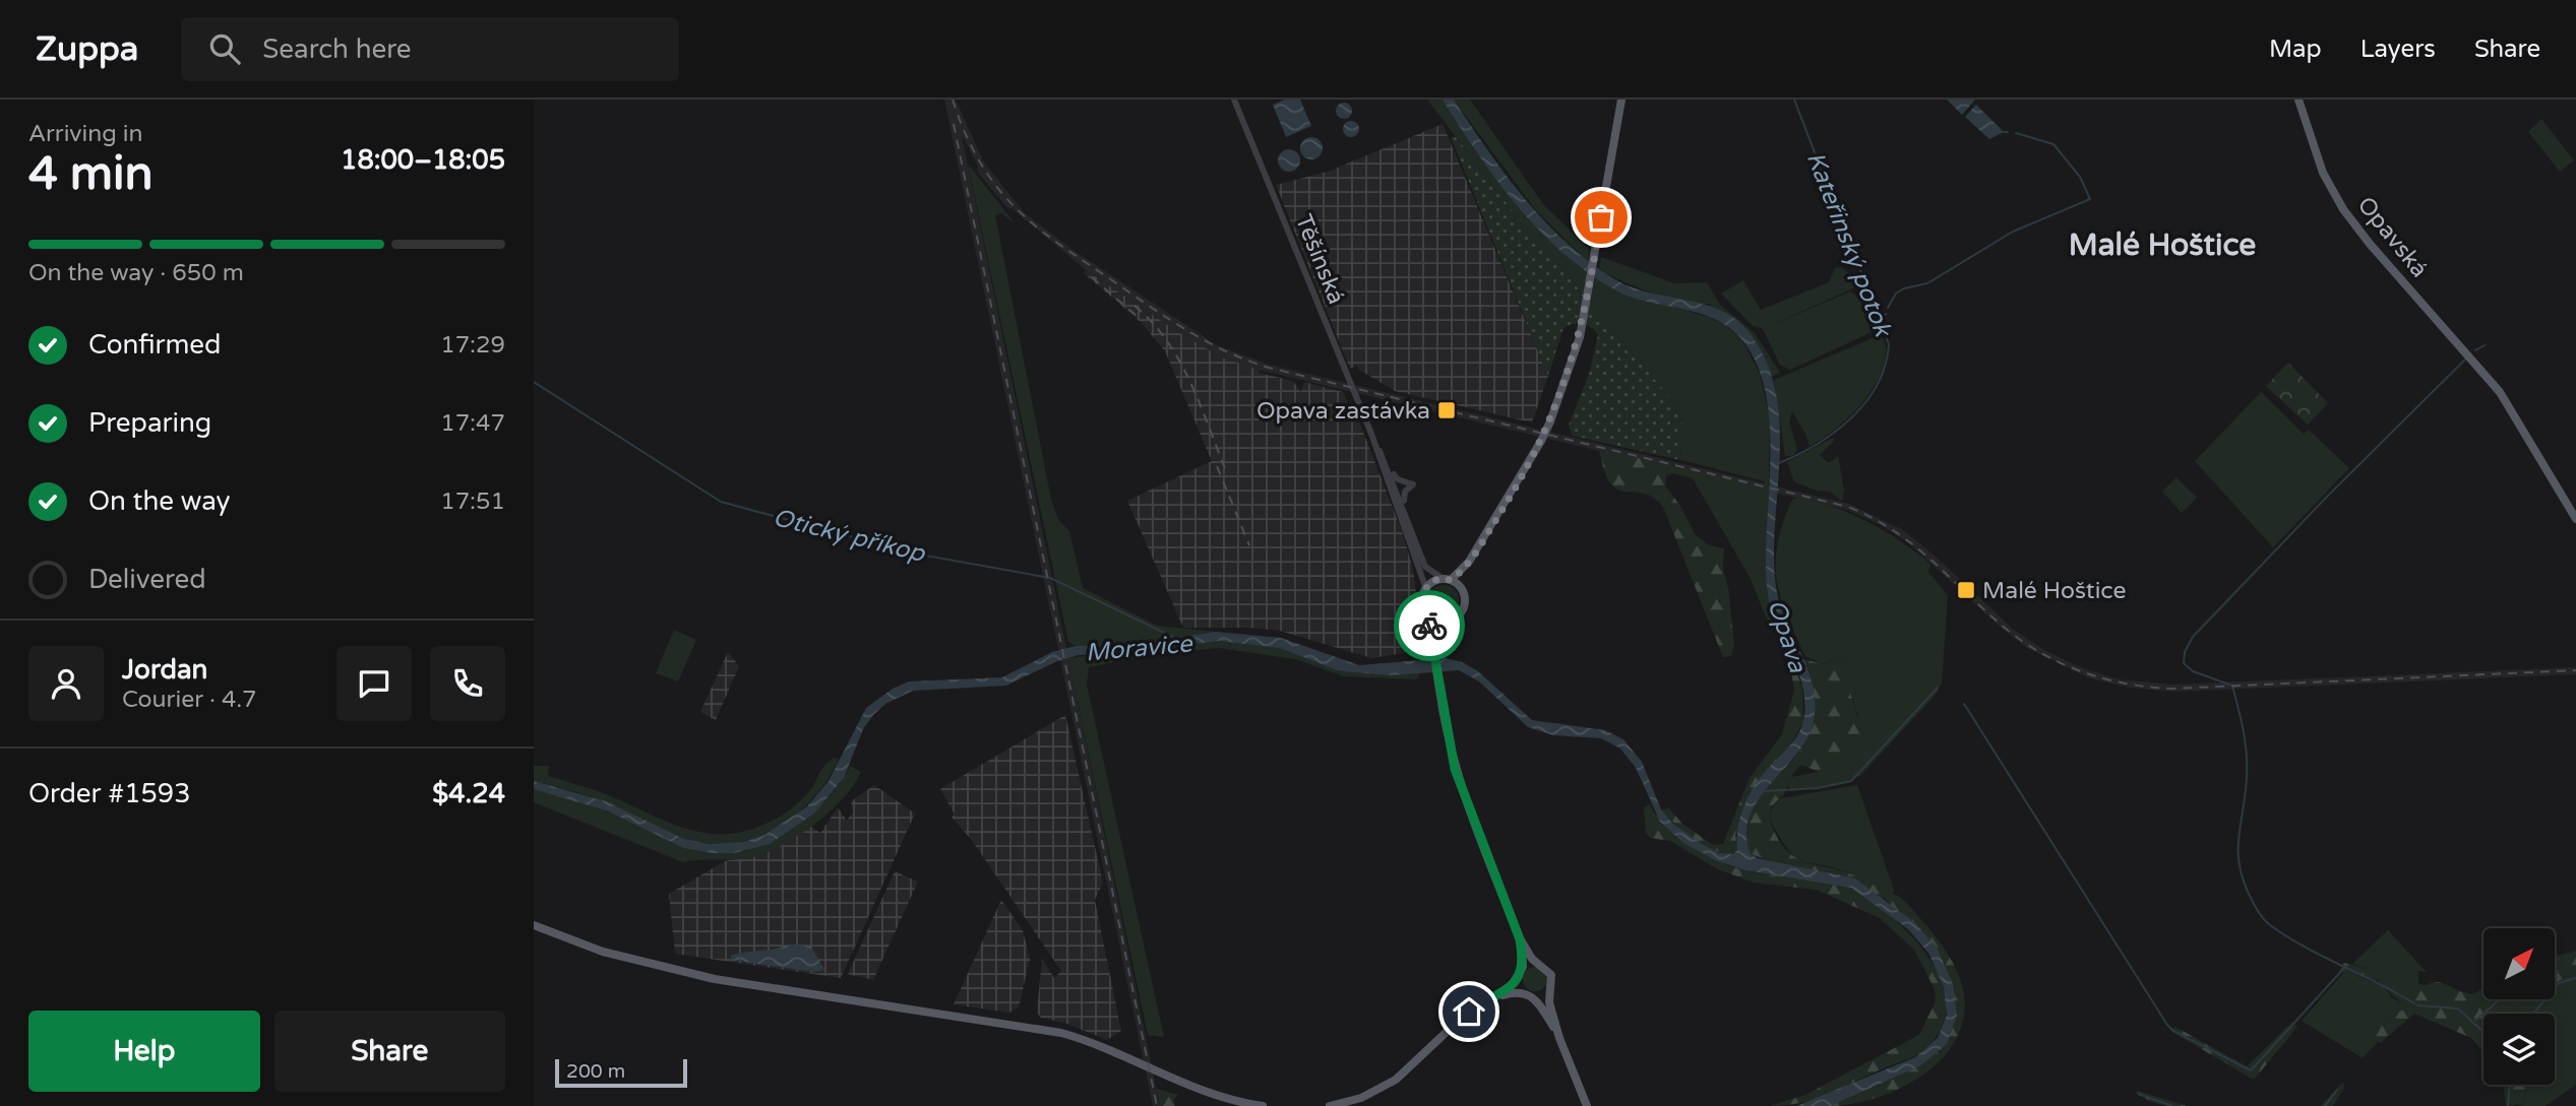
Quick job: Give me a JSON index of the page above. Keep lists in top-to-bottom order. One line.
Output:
{"streets":{"main road":["Opavská","Těšínská"]},"districts":["Malé Hoštice"],"water":["Kateřinský potok","Otický příkop","Opava","Moravice"],"places":{"transit":["Opava zastávka","Malé Hoštice"]},"scale_bar":"200 m","north":"top right","page":{"header":"Zuppa","search":"Search here","nav":["Map","Layers","Share"],"heading":["4 min","Arriving in","18:00–18:05"],"panel":["Jordan","Courier · 4.7","Order #1593","$4.24"],"bar":"On the way · 650 m","list":[["Confirmed","17:29"],["Preparing","17:47"],["On the way","17:51"],"Delivered"],"buttons":["Help","Share"],"scale":"200 m"}}
